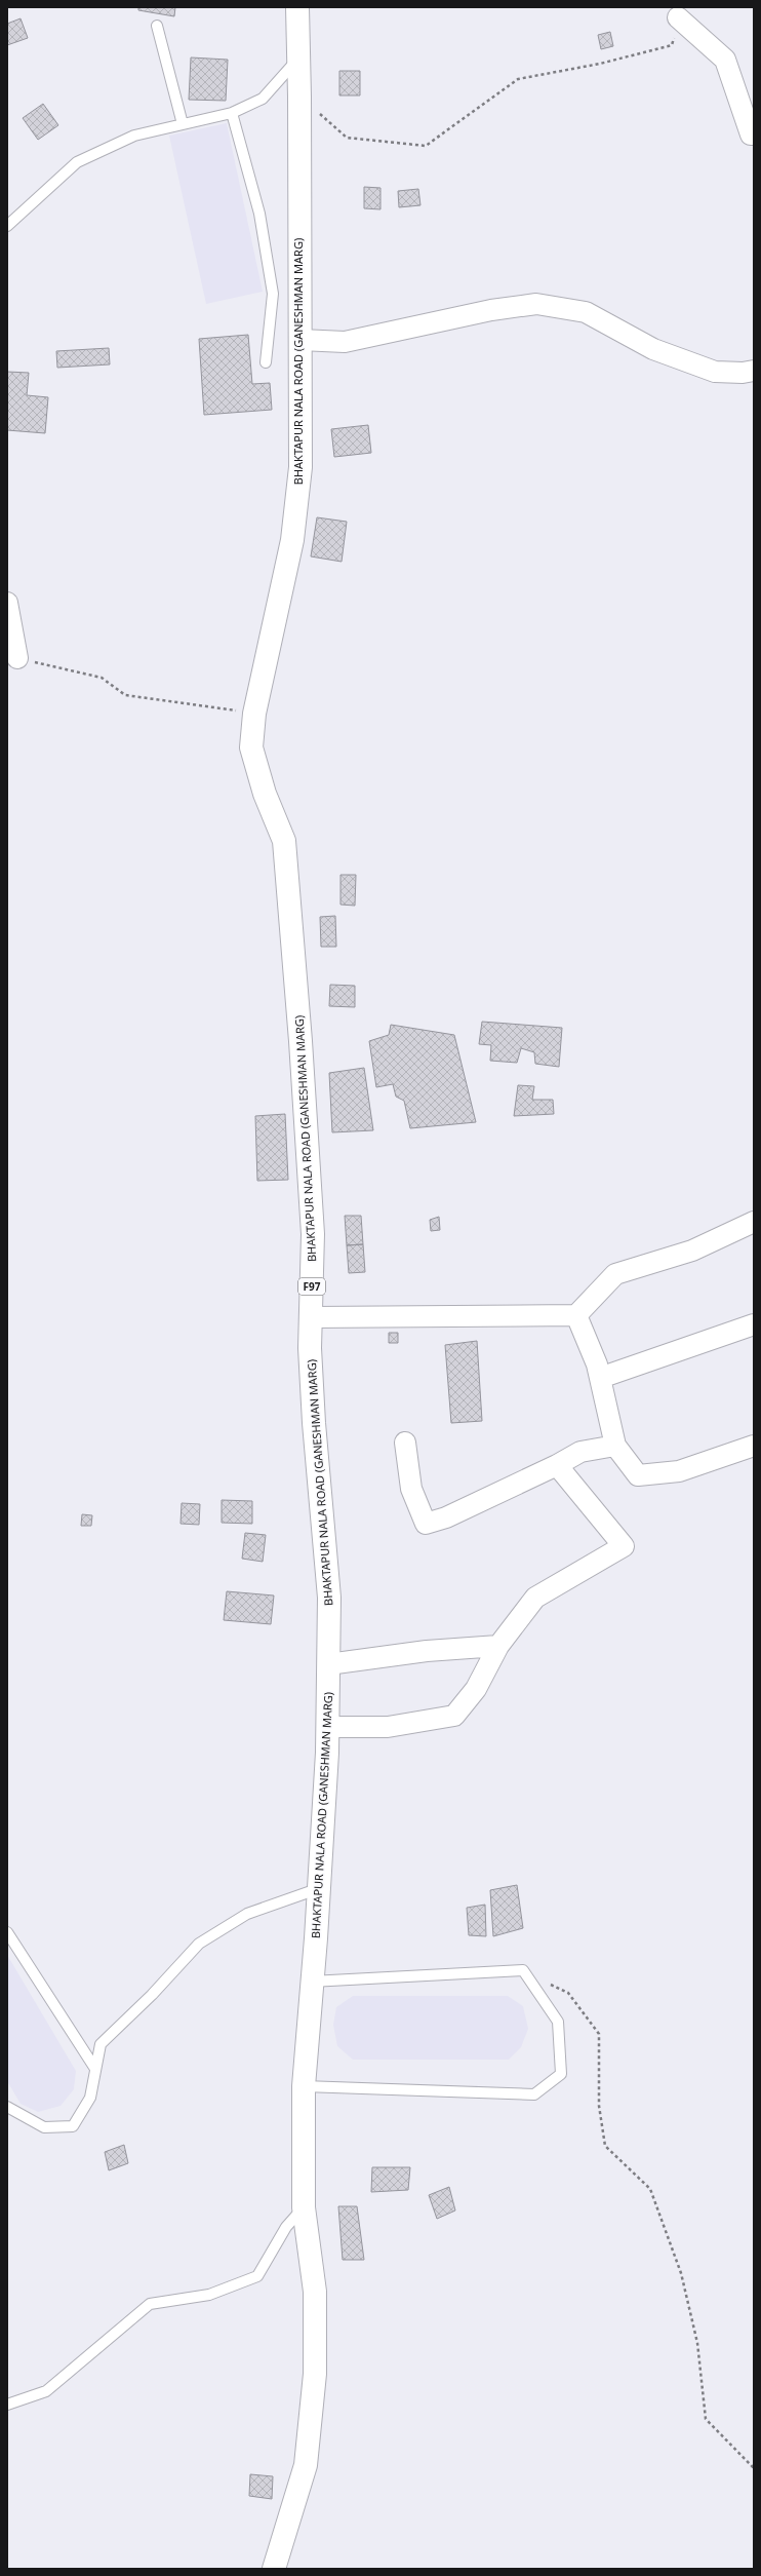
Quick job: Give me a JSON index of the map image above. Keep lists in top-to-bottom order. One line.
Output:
{"streets":{"main road":["BHAKTAPUR NALA ROAD (GANESHMAN MARG)","F97"]}}
